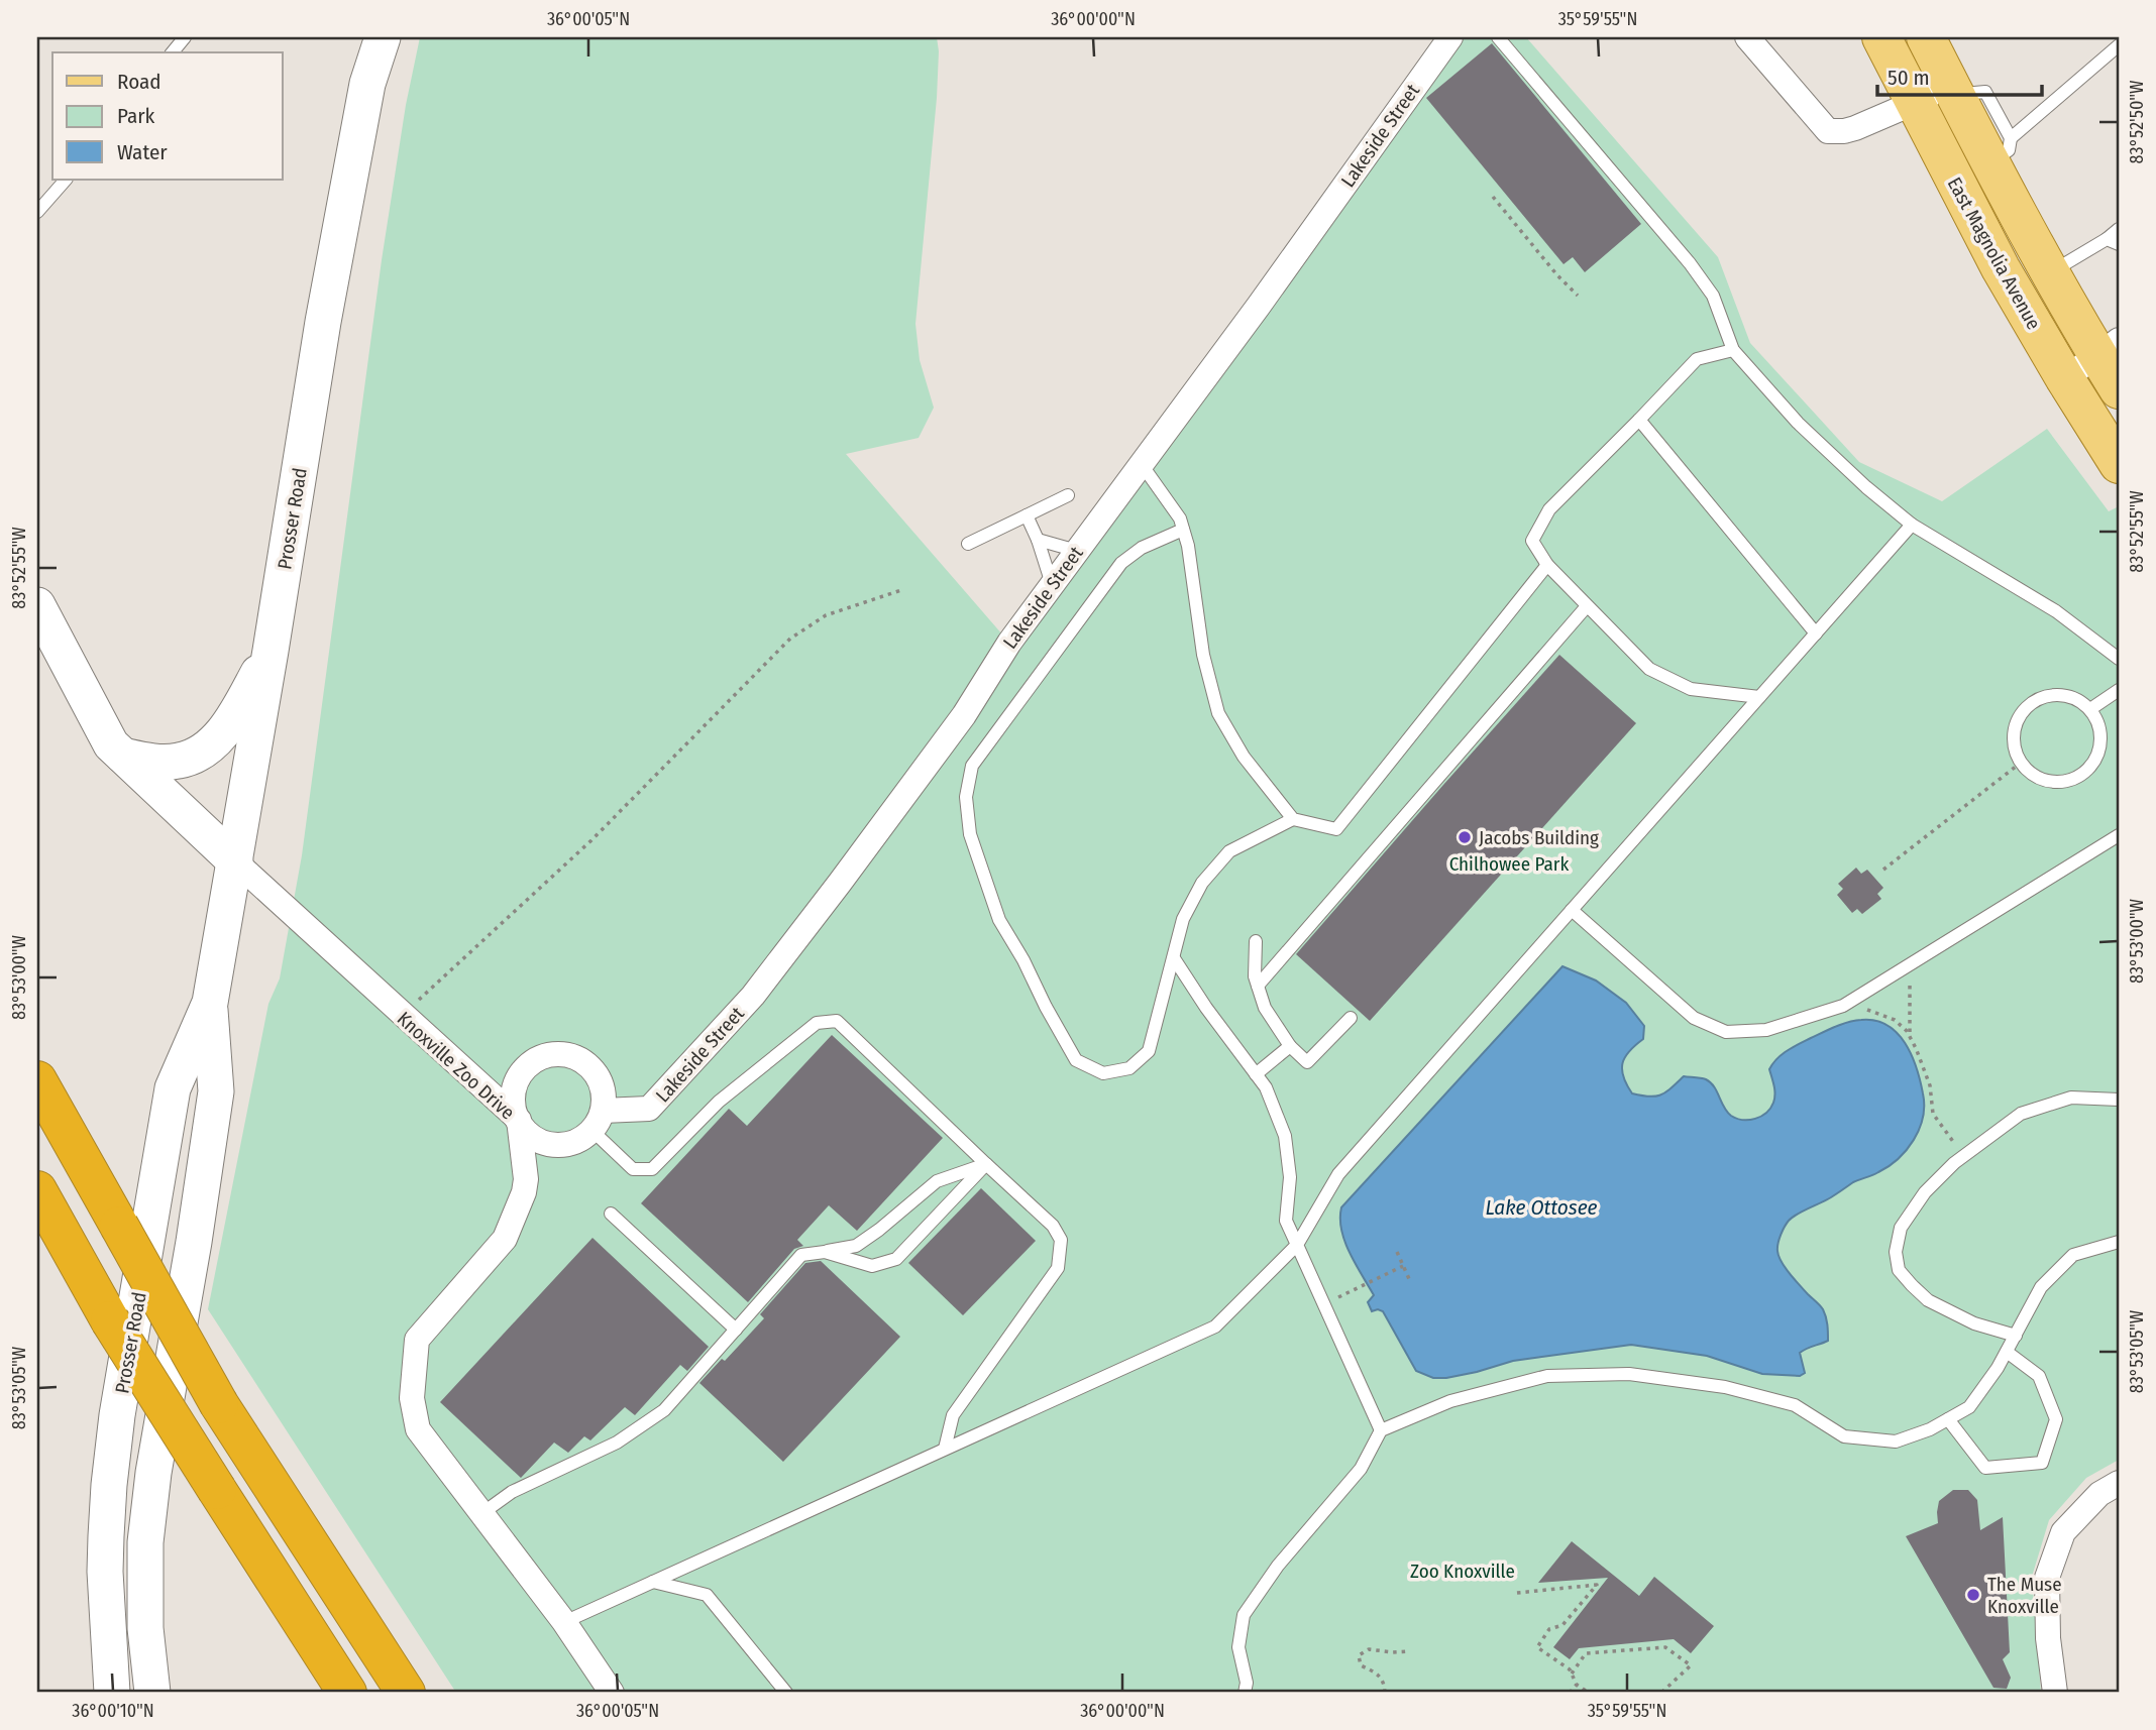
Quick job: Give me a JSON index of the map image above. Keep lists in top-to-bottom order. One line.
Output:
{"streets":{"main road":["East Magnolia Avenue"],"street":["Lakeside Street","Prosser Road","Knoxville Zoo Drive"]},"crossings":[["Lakeside Street","Knoxville Zoo Drive"],["Prosser Road","Knoxville Zoo Drive"]],"water":["Lake Ottosee"],"parks":["Chilhowee Park","Zoo Knoxville"],"places":["Jacobs Building","The Muse Knoxville"],"legend":["Road","Park","Water"],"scale_bar":"50 m","coordinates":["36°00'05\"N","36°00'00\"N","35°59'55\"N","83°52'50\"W","83°52'55\"W","83°53'00\"W","83°53'05\"W","36°00'10\"N"]}
